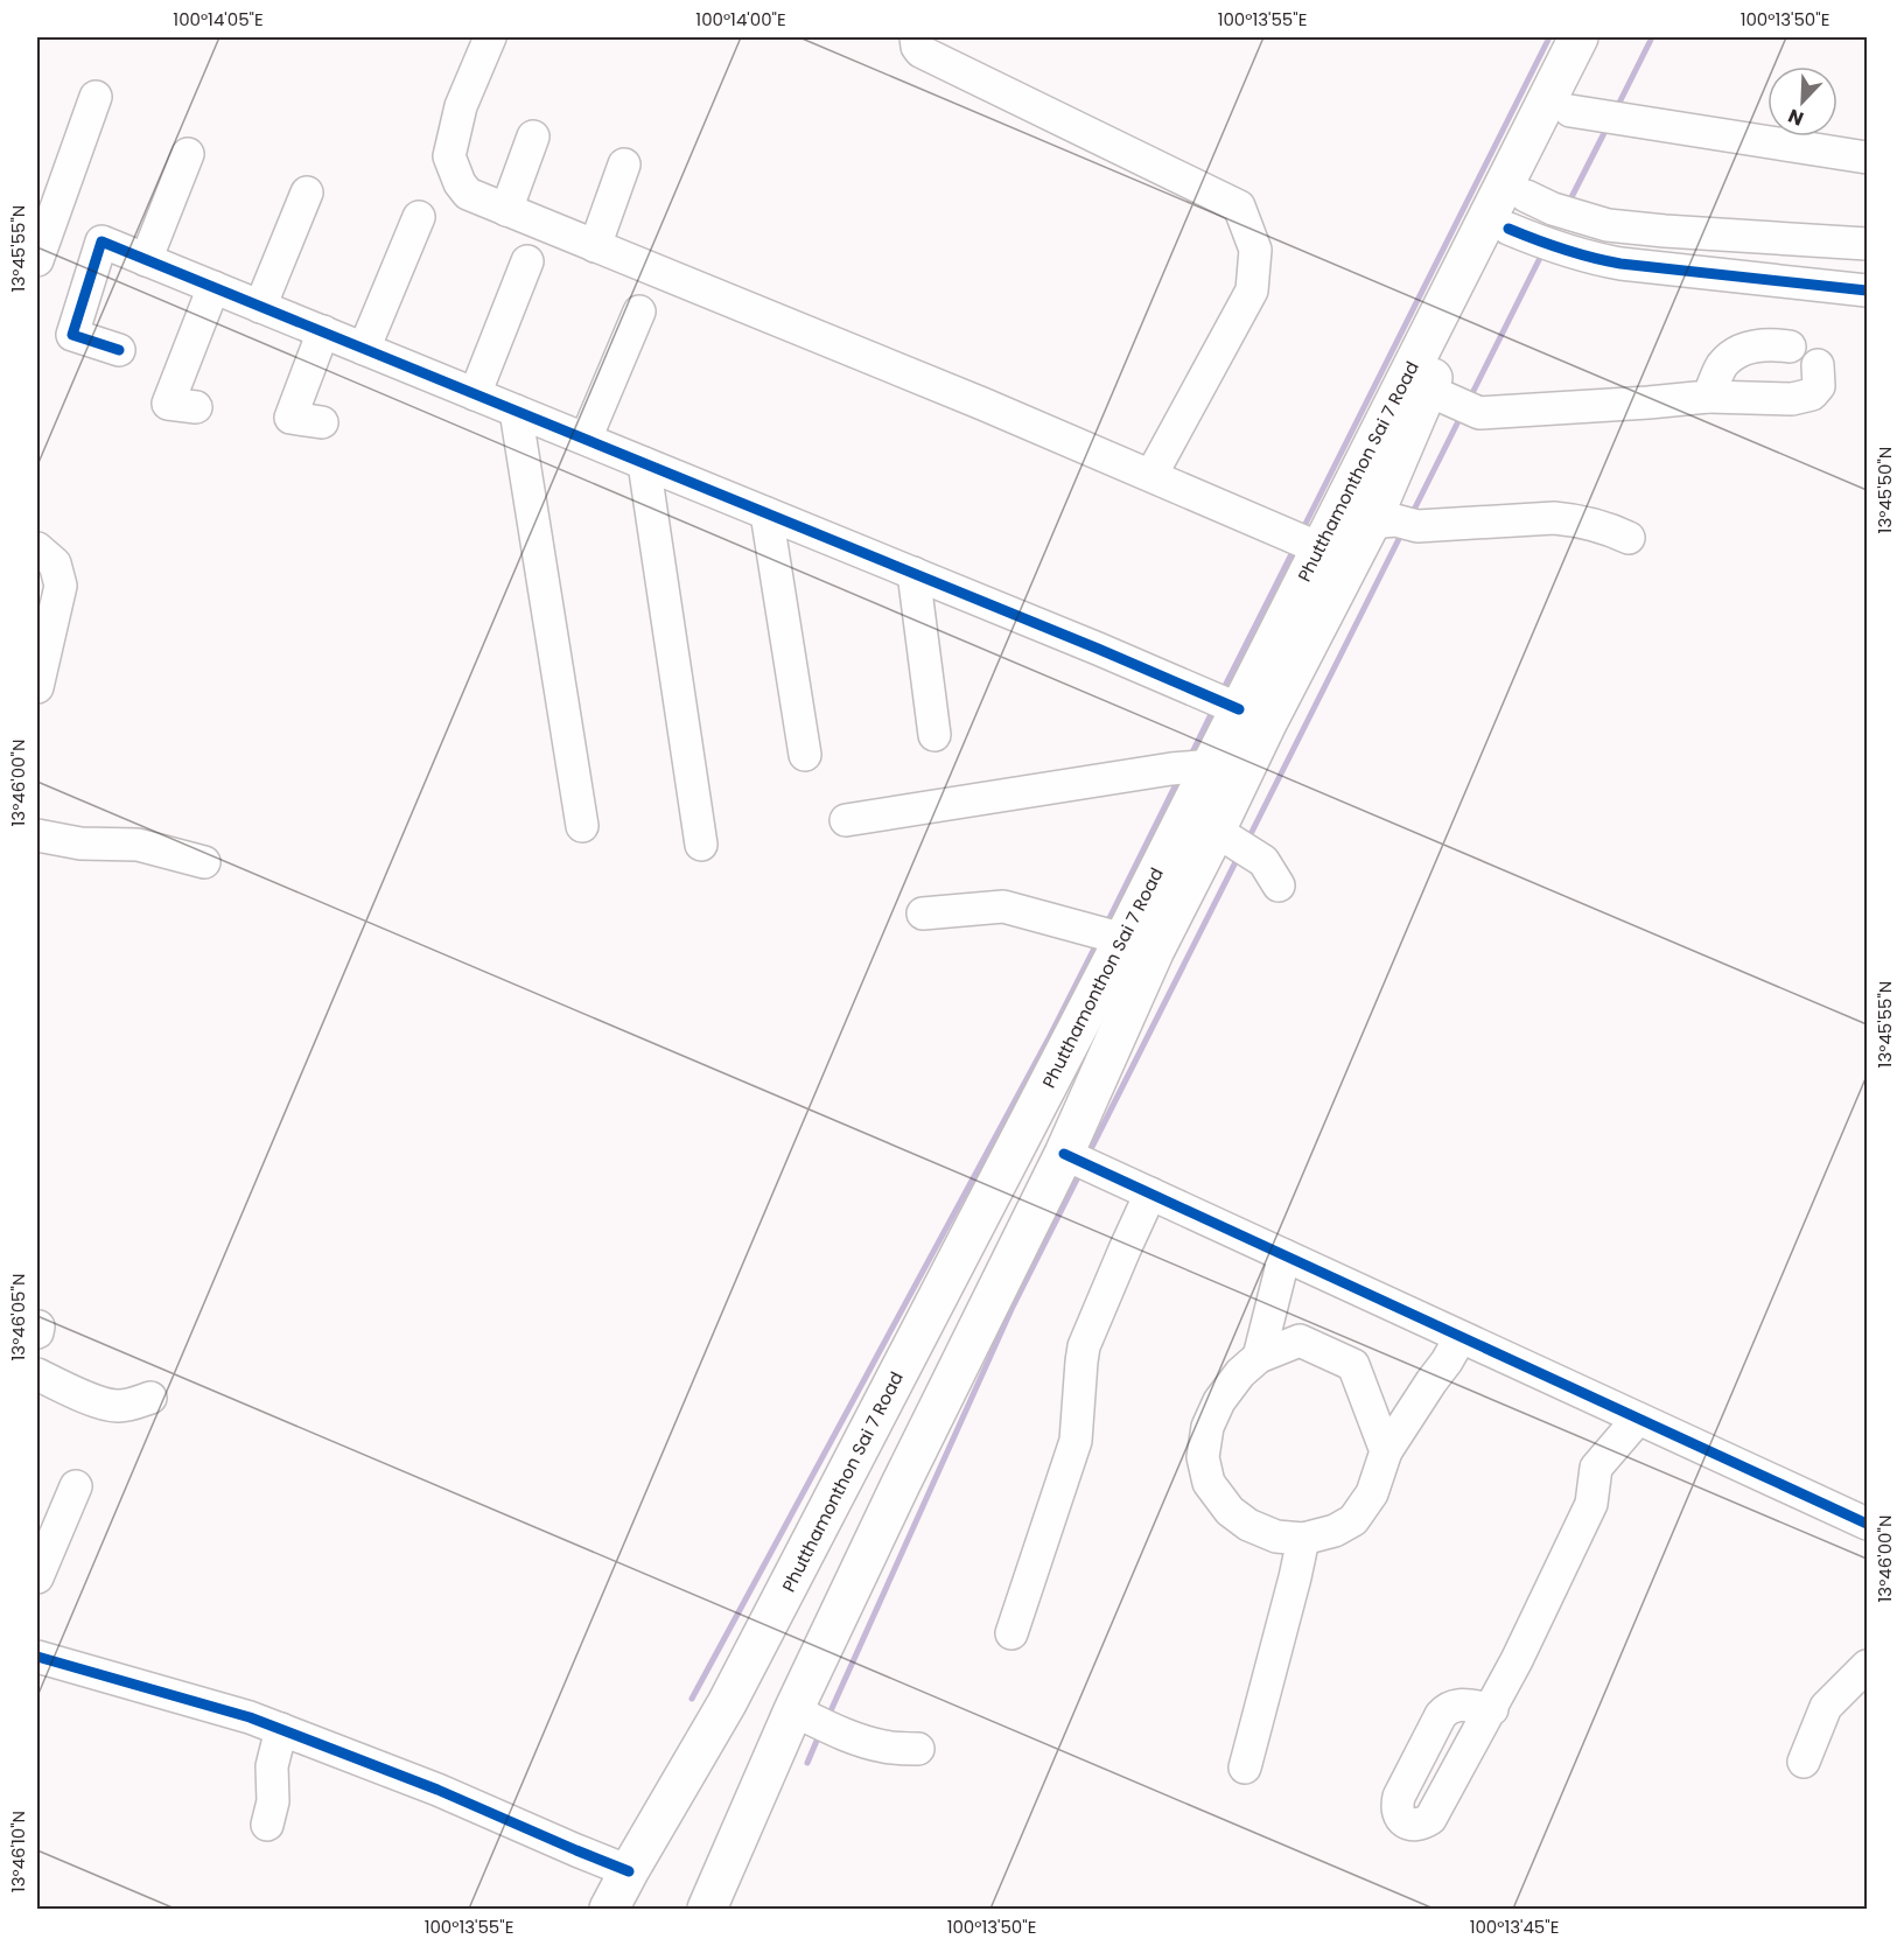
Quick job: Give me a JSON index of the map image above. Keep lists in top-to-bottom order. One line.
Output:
{"streets":{"main road":["Phutthamonthon Sai 7 Road"]},"north":"bottom left","coordinates":["100°14'05\"E","100°14'00\"E","100°13'55\"E","100°13'50\"E","13°45'55\"N","13°45'50\"N","13°46'00\"N","13°46'05\"N","13°46'10\"N","100°13'45\"E"]}
